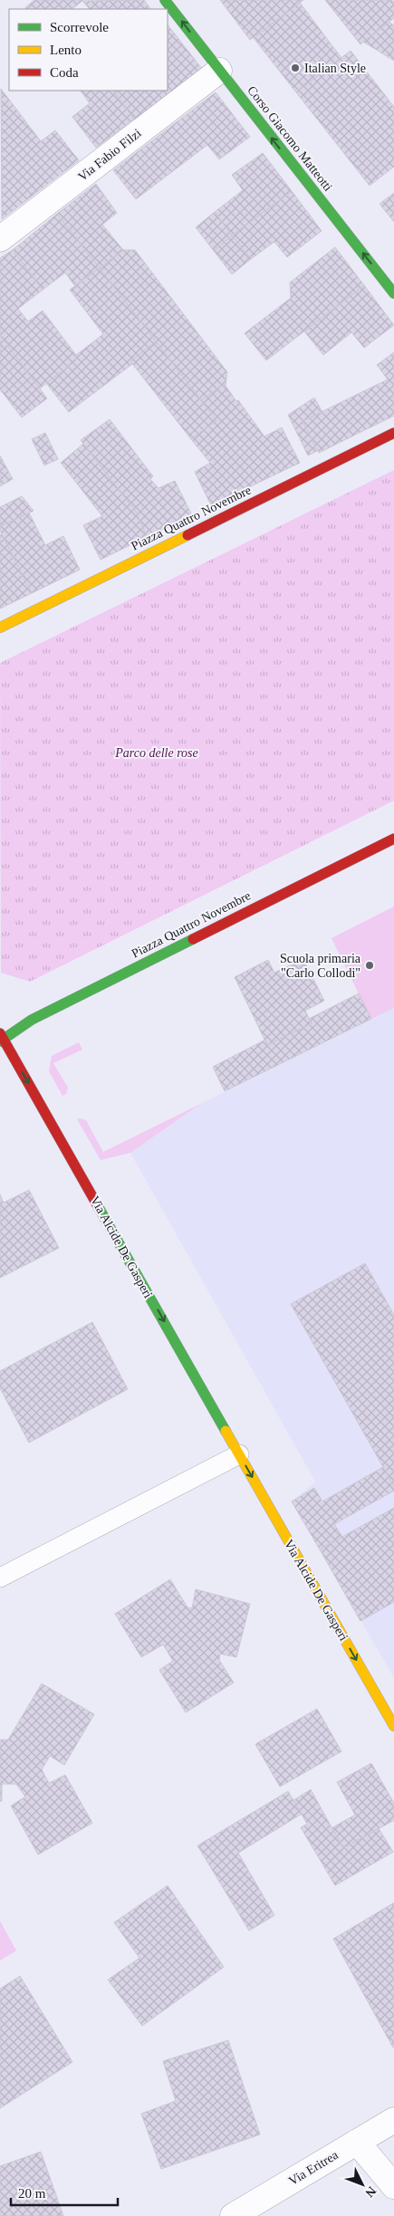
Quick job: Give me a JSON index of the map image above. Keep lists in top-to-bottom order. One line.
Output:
{"streets":{"street":["Corso Giacomo Matteotti","Via Fabio Filzi","Piazza Quattro Novembre","Via Alcide De Gasperi","Via Eritrea"]},"crossings":[["Corso Giacomo Matteotti","Via Fabio Filzi"],["Piazza Quattro Novembre","Via Alcide De Gasperi"]],"one_way":["Corso Giacomo Matteotti","Via Alcide De Gasperi"],"parks":["Parco delle rose"],"places":["Italian Style","Scuola primaria \"Carlo Collodi\""],"legend":["Scorrevole","Lento","Coda"],"scale_bar":"20 m","north":"bottom right"}
